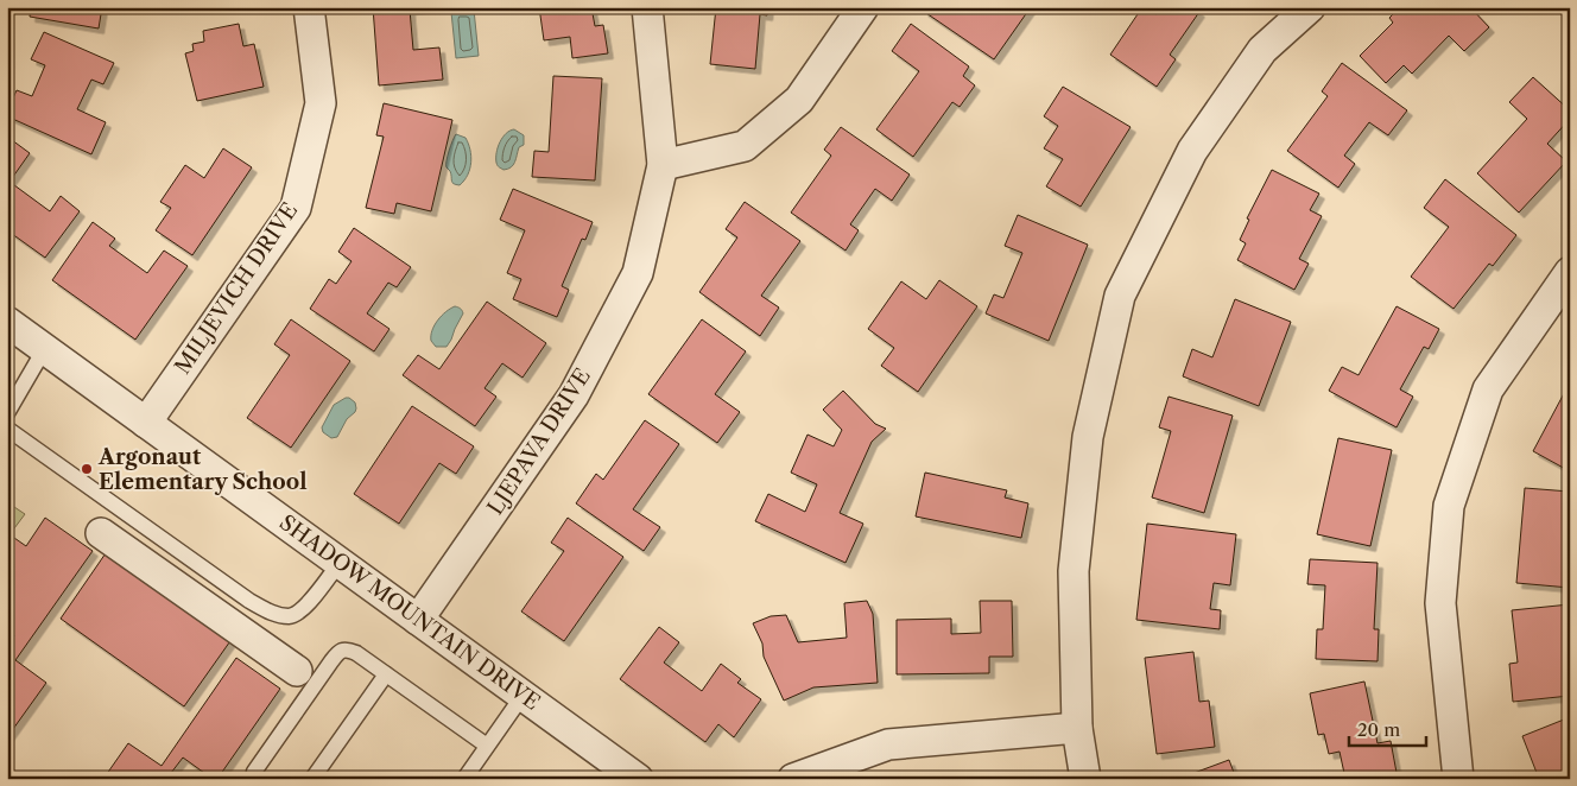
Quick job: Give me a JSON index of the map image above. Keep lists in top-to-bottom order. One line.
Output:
{"streets":{"street":["MILJEVICH DRIVE","LJEPAVA DRIVE","SHADOW MOUNTAIN DRIVE"]},"crossings":[["MILJEVICH DRIVE","SHADOW MOUNTAIN DRIVE"],["LJEPAVA DRIVE","SHADOW MOUNTAIN DRIVE"]],"places":["Argonaut Elementary School"],"scale_bar":"20 m"}
